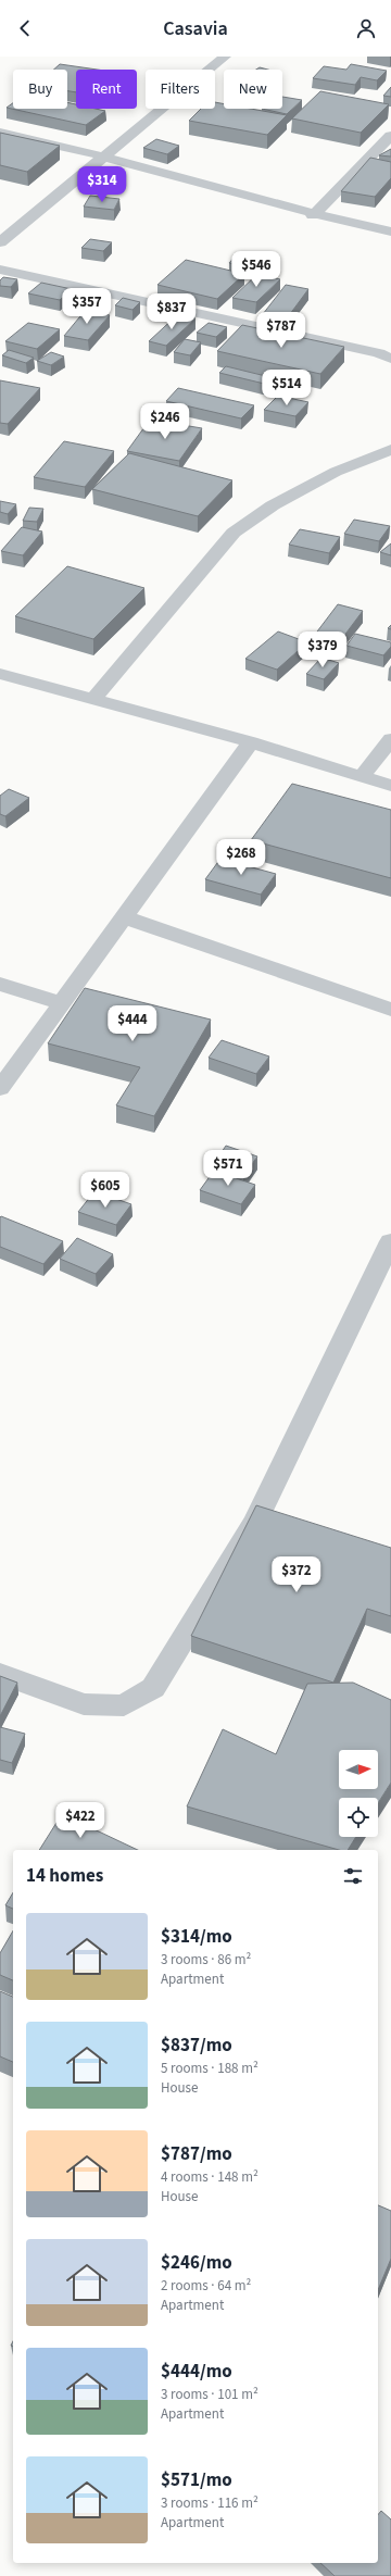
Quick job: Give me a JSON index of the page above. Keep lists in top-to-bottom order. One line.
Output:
{"north":"right","page":{"header":"Casavia","chip":["Buy","Rent","Filters","New"],"price":["$314","$546","$357","$837","$787","$514","$246","$379","$268","$444","$571","$605","$372","$422"],"heading":"14 homes","list":[{"name":"$314/mo","note":"3 rooms · 86 m² · Apartment"},{"name":"$837/mo","note":"5 rooms · 188 m² · House"},{"name":"$787/mo","note":"4 rooms · 148 m² · House"},{"name":"$246/mo","note":"2 rooms · 64 m² · Apartment"},{"name":"$444/mo","note":"3 rooms · 101 m² · Apartment"},{"name":"$571/mo","note":"3 rooms · 116 m² · Apartment"}]}}
